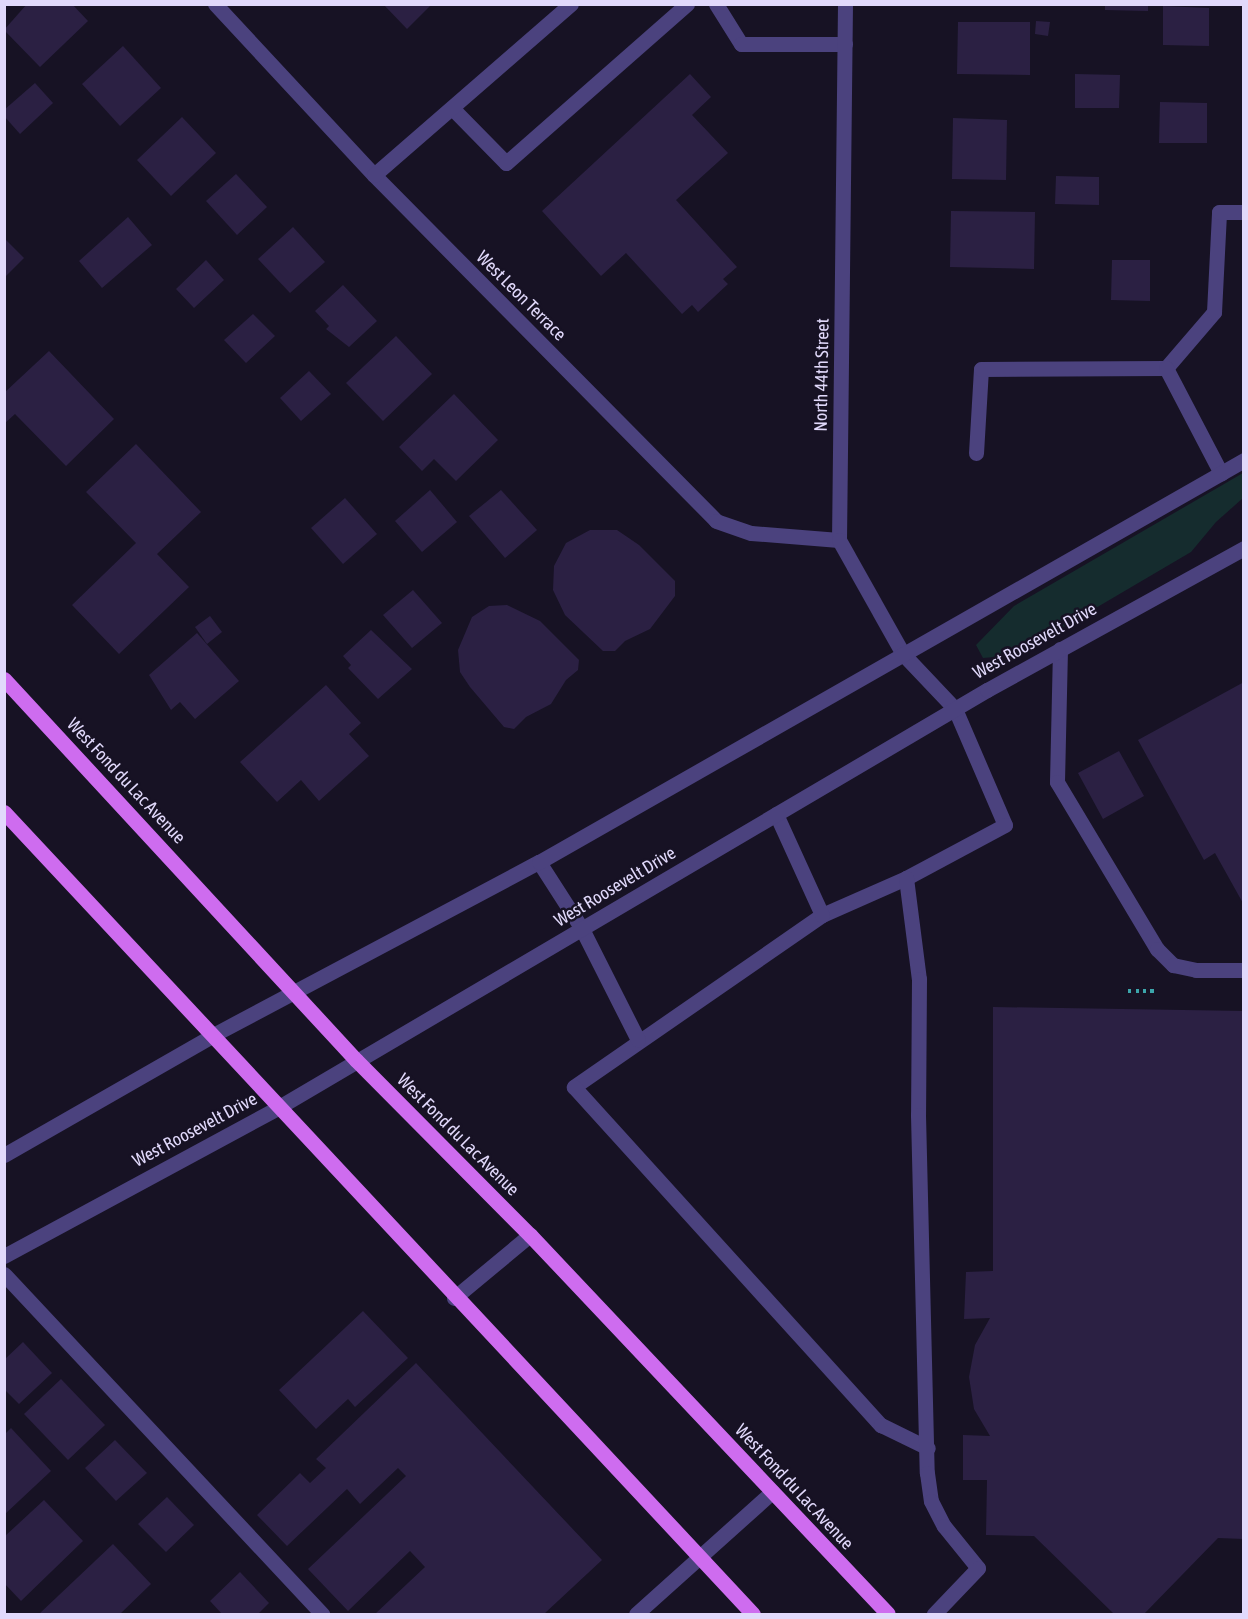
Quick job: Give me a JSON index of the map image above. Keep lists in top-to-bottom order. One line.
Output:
{"streets":{"main road":["West Fond du Lac Avenue"],"street":["West Leon Terrace","North 44th Street","West Roosevelt Drive"]},"crossings":[["West Leon Terrace","North 44th Street"],["West Roosevelt Drive","West Fond du Lac Avenue"]]}
